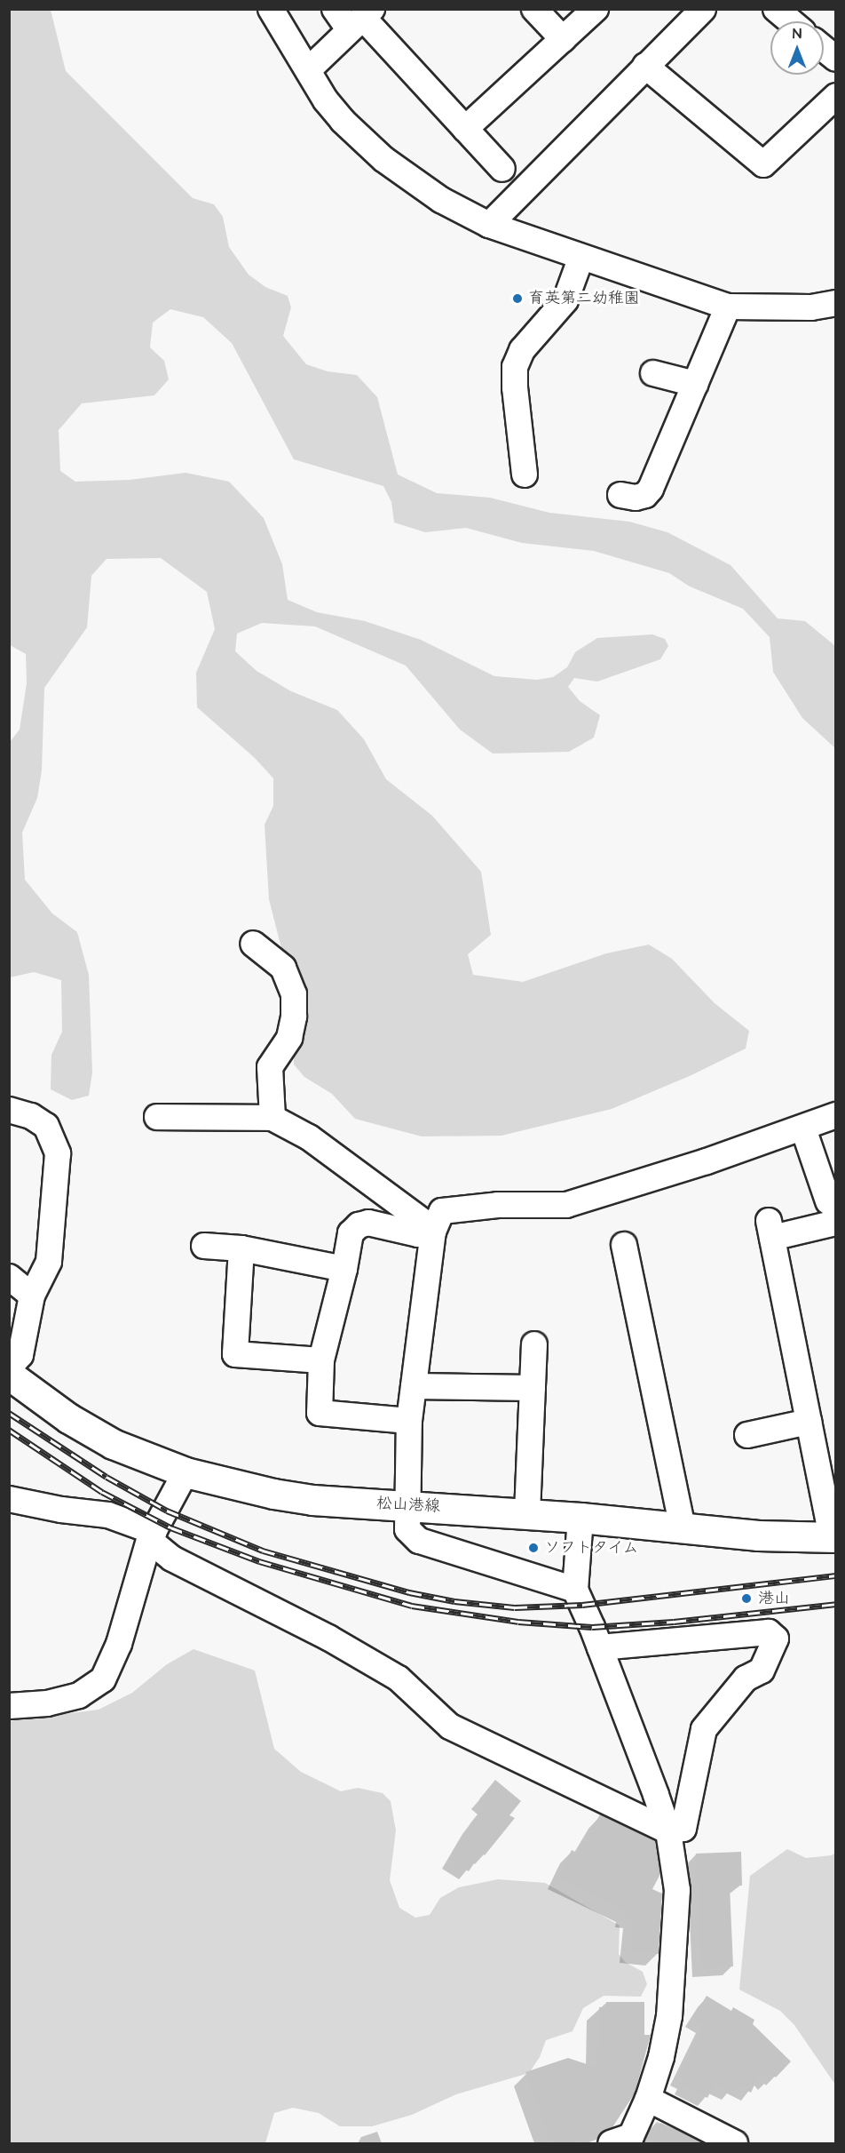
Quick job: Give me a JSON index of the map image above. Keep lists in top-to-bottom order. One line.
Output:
{"streets":{"main road":["松山港線"]},"places":["育英第二幼稚園","ソフトタイム","港山"],"north":"top"}
